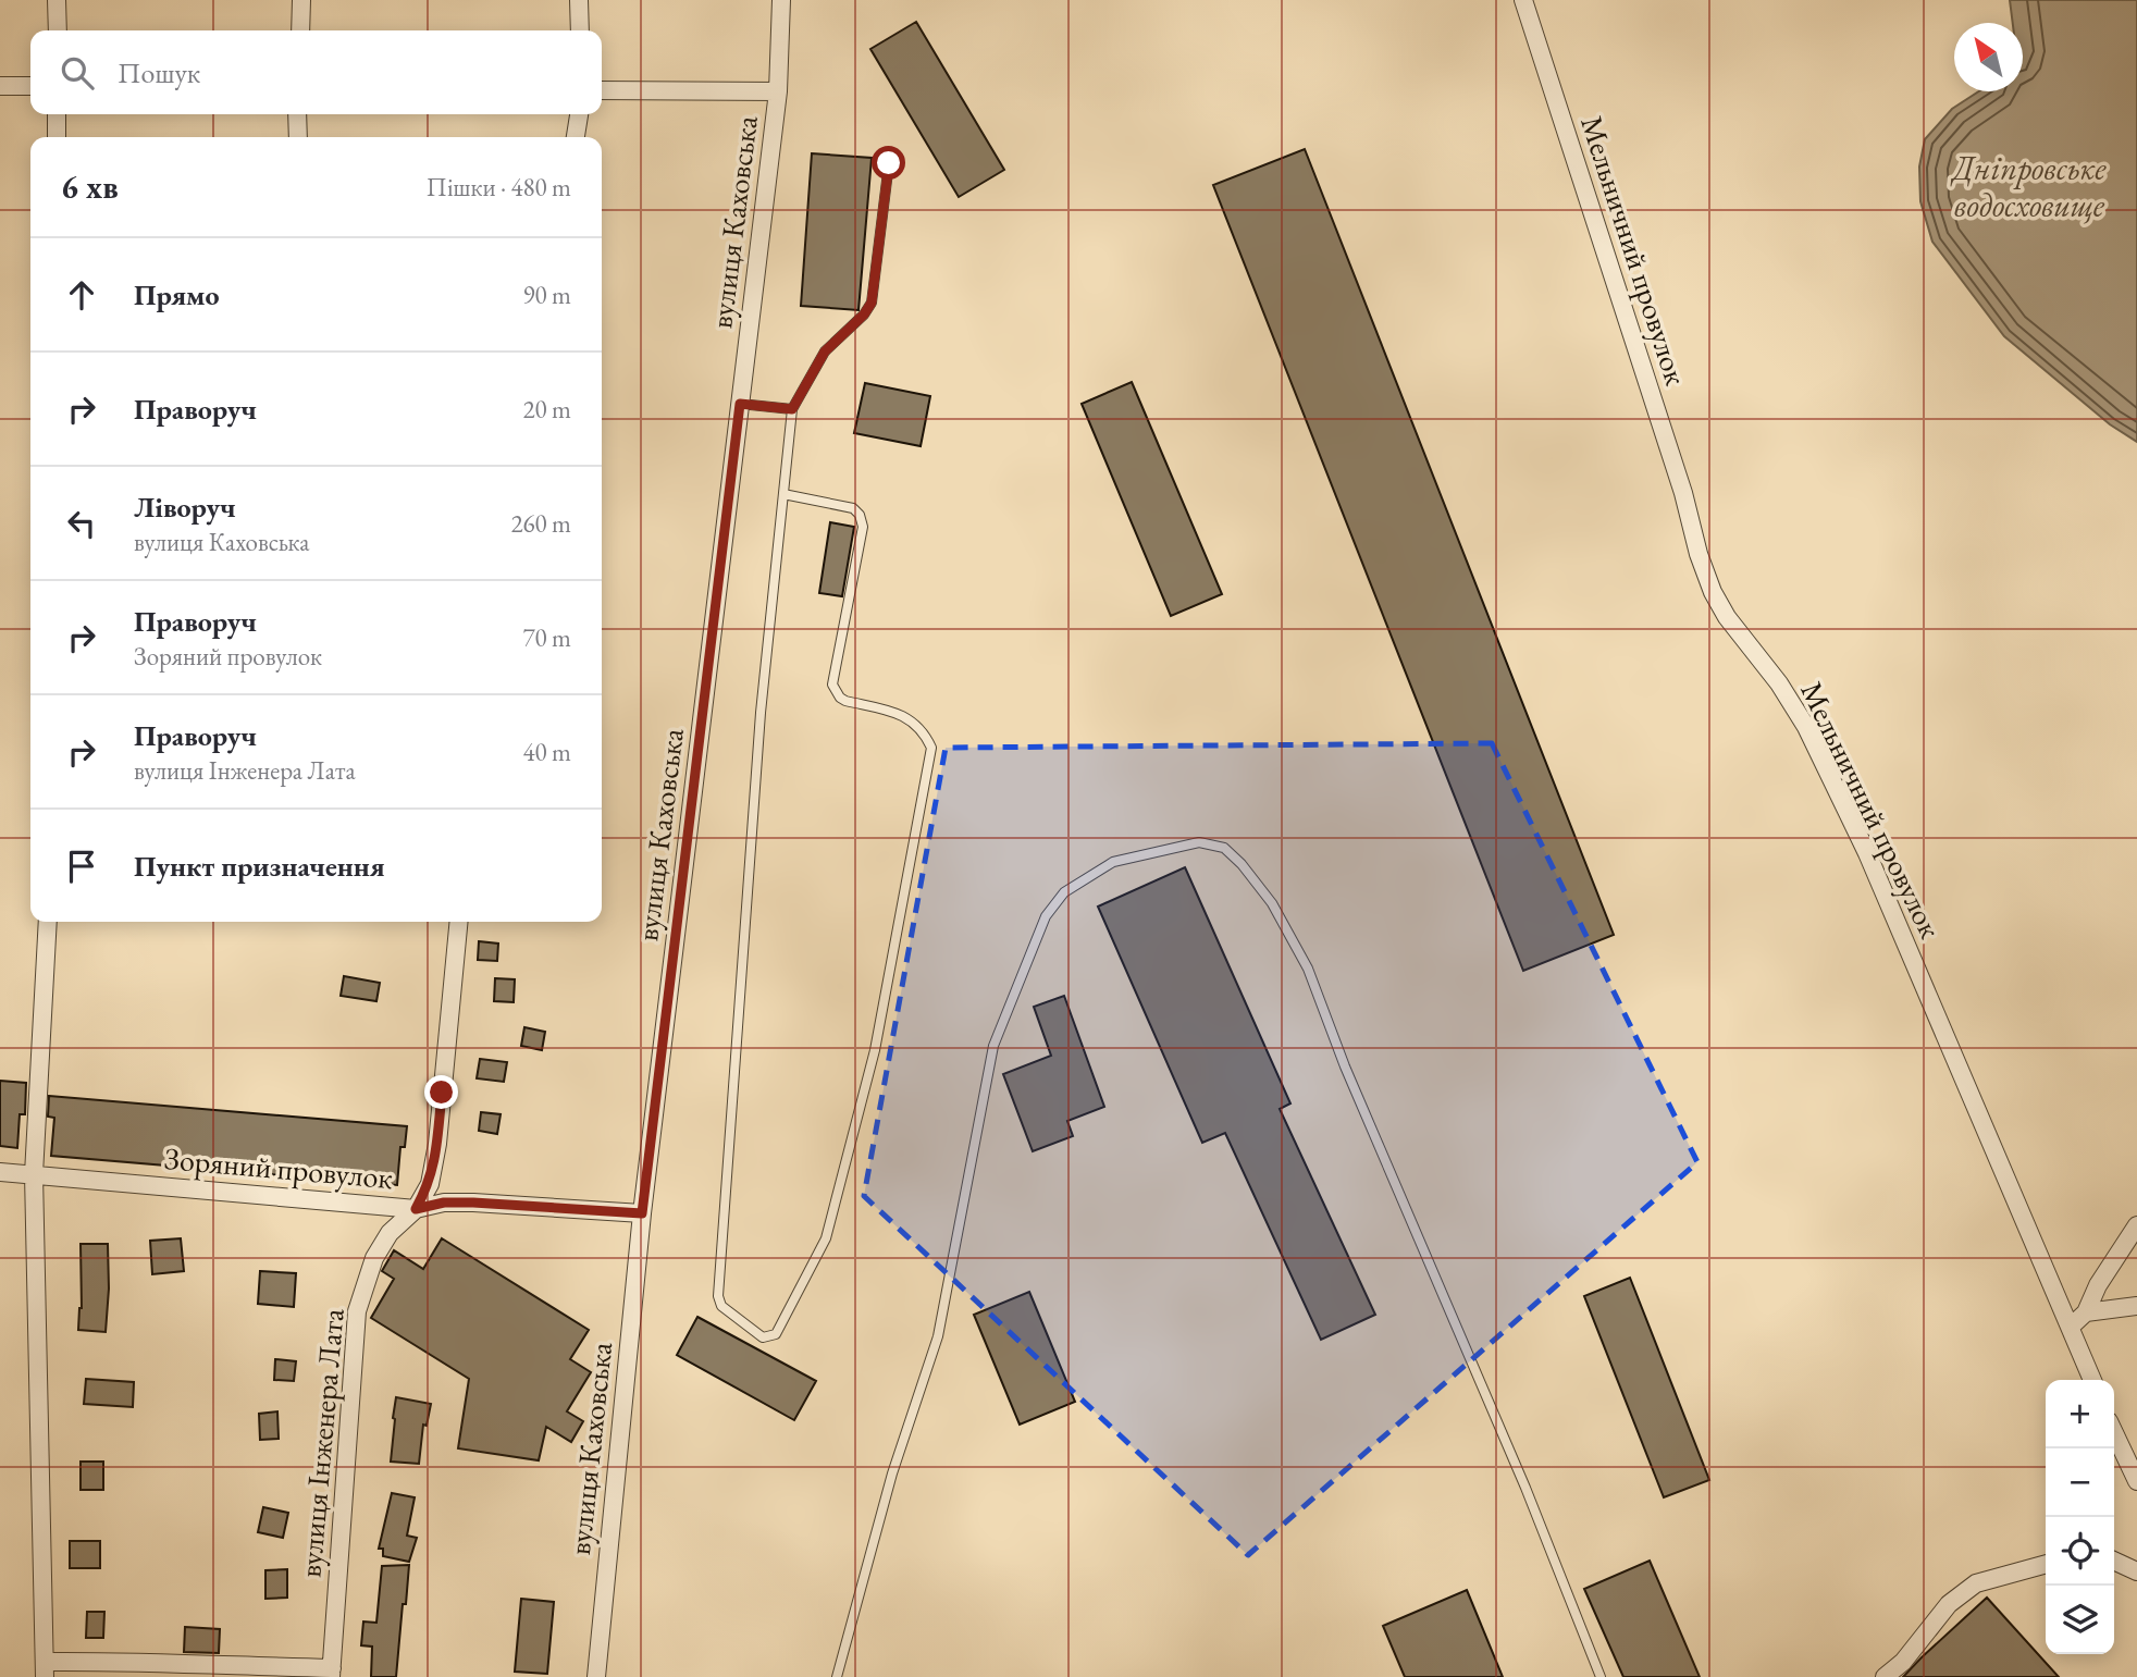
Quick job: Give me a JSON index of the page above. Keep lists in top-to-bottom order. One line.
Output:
{"streets":{"street":["вулиця Каховська","Мельничний провулок","Зоряний провулок","вулиця Інженера Лата"]},"crossings":[["вулиця Каховська","Зоряний провулок"],["Зоряний провулок","вулиця Інженера Лата"]],"water":["Дніпровське водосховище"],"north":"top left","page":{"search":"Пошук","heading":["6 хв","Пішки · 480 m"],"list":[["Прямо","90 m"],["Праворуч","20 m"],["Ліворуч","вулиця Каховська","260 m"],["Праворуч","Зоряний провулок","70 m"],["Праворуч","вулиця Інженера Лата","40 m"],"Пункт призначення"],"map_buttons":["+","−"]}}
